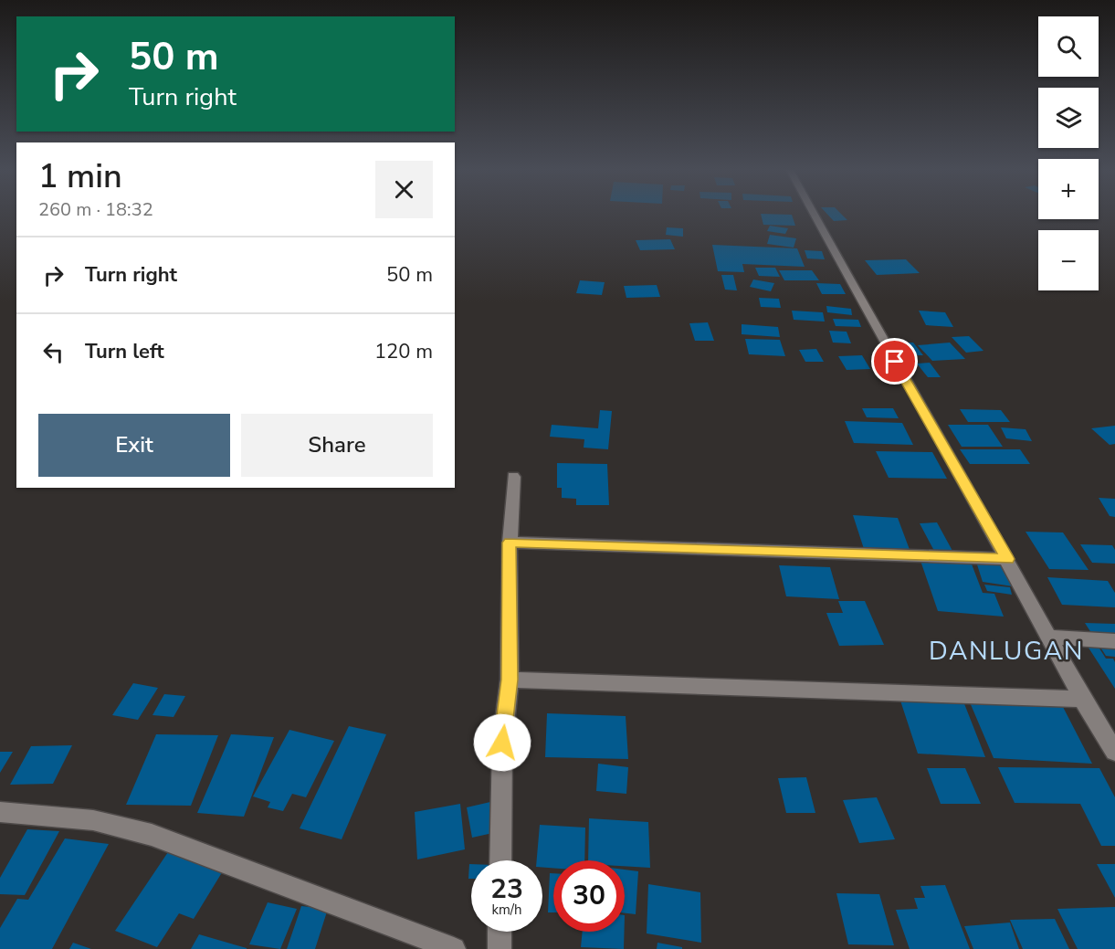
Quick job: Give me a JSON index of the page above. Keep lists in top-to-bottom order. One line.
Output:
{"districts":["DANLUGAN"],"page":{"map_buttons":["+","−"],"turn":["50 m","Turn right"],"heading":["1 min","260 m · 18:32"],"list":[{"name":"Turn right","value":"50 m"},{"name":"Turn left","value":"120 m"}],"buttons":["Exit","Share"],"speed":"23 km/h","limit":"30"}}
